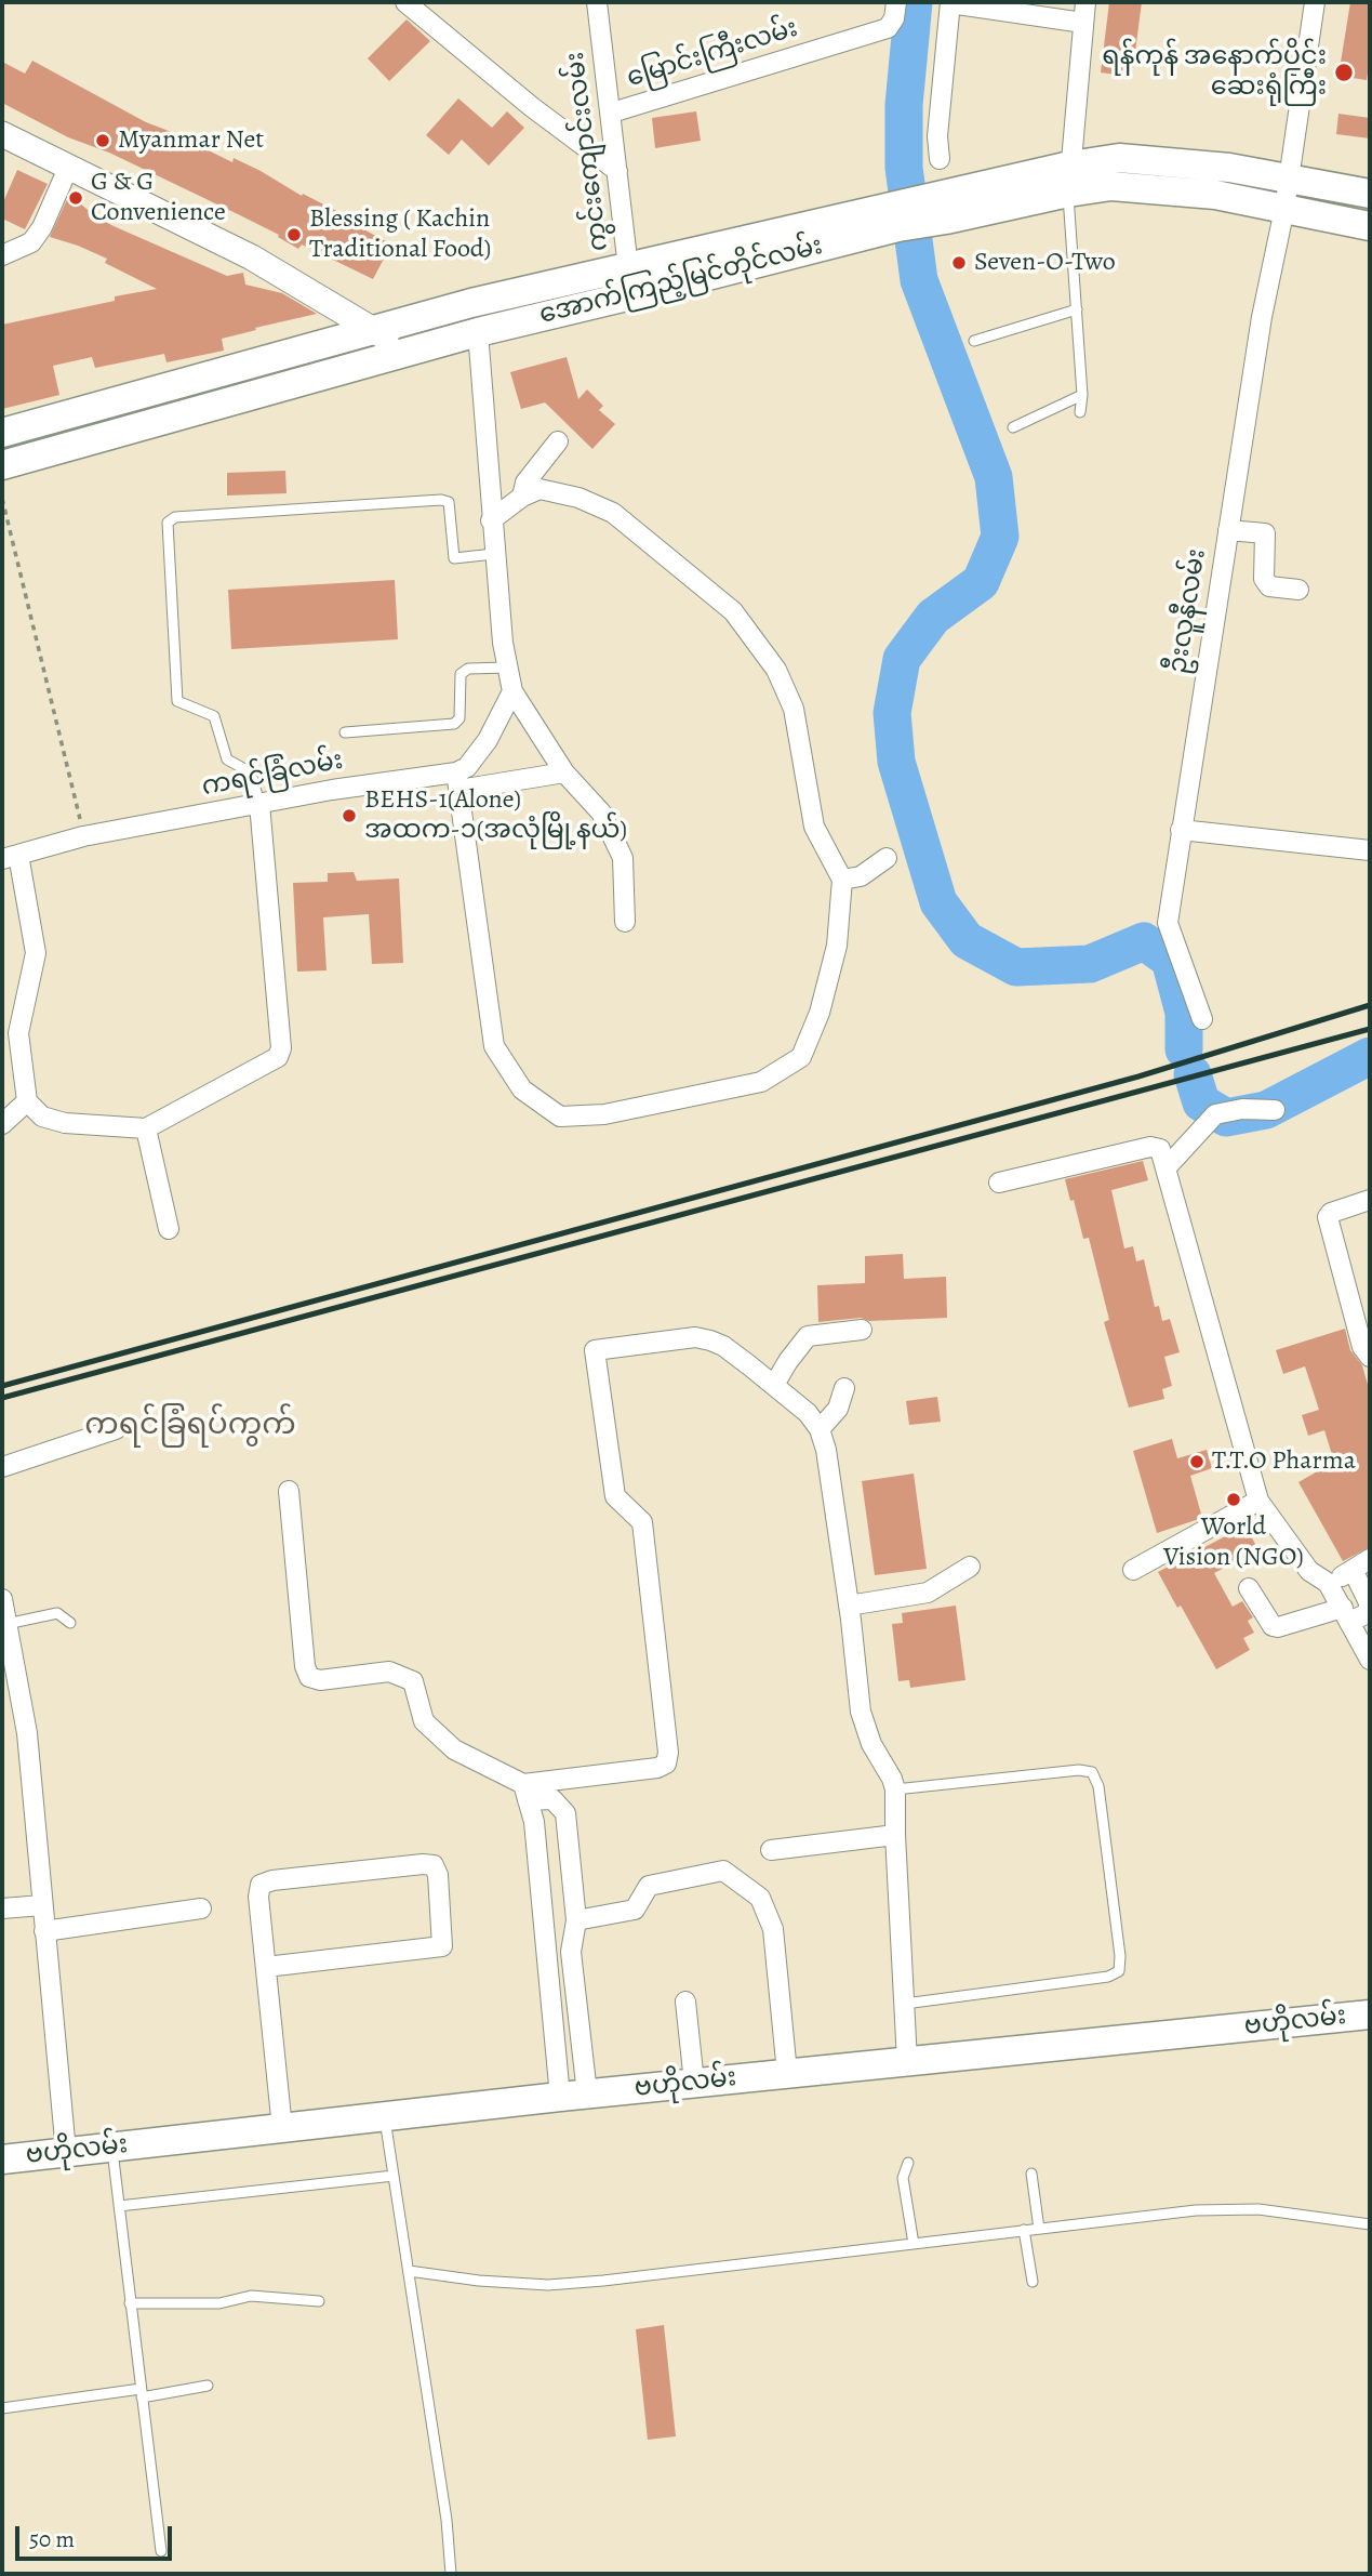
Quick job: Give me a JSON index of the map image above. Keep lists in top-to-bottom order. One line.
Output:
{"streets":{"main road":["အောက်ကြည့်မြင်တိုင်လမ်း","ဗဟိုလမ်း"],"street":["မြောင်းကြီးလမ်း","ကွင်းကျောင်းလမ်း","ဦးလူနီလမ်း","ကရင်ခြံလမ်း"]},"crossings":[["မြောင်းကြီးလမ်း","ကွင်းကျောင်းလမ်း"],["ကွင်းကျောင်းလမ်း","အောက်ကြည့်မြင်တိုင်လမ်း"],["အောက်ကြည့်မြင်တိုင်လမ်း","ဦးလူနီလမ်း"]],"districts":["ကရင်ခြံရပ်ကွက်"],"places":["ရန်ကုန် အနောက်ပိုင်း ဆေးရုံကြီး","Myanmar Net","G & G Convenience","Blessing ( Kachin Traditional Food)","Seven-O-Two","BEHS-1(Alone) အထက-၁(အလုံမြို့နယ်)","T.T.O Pharma","World Vision (NGO)"],"scale_bar":"50 m"}
